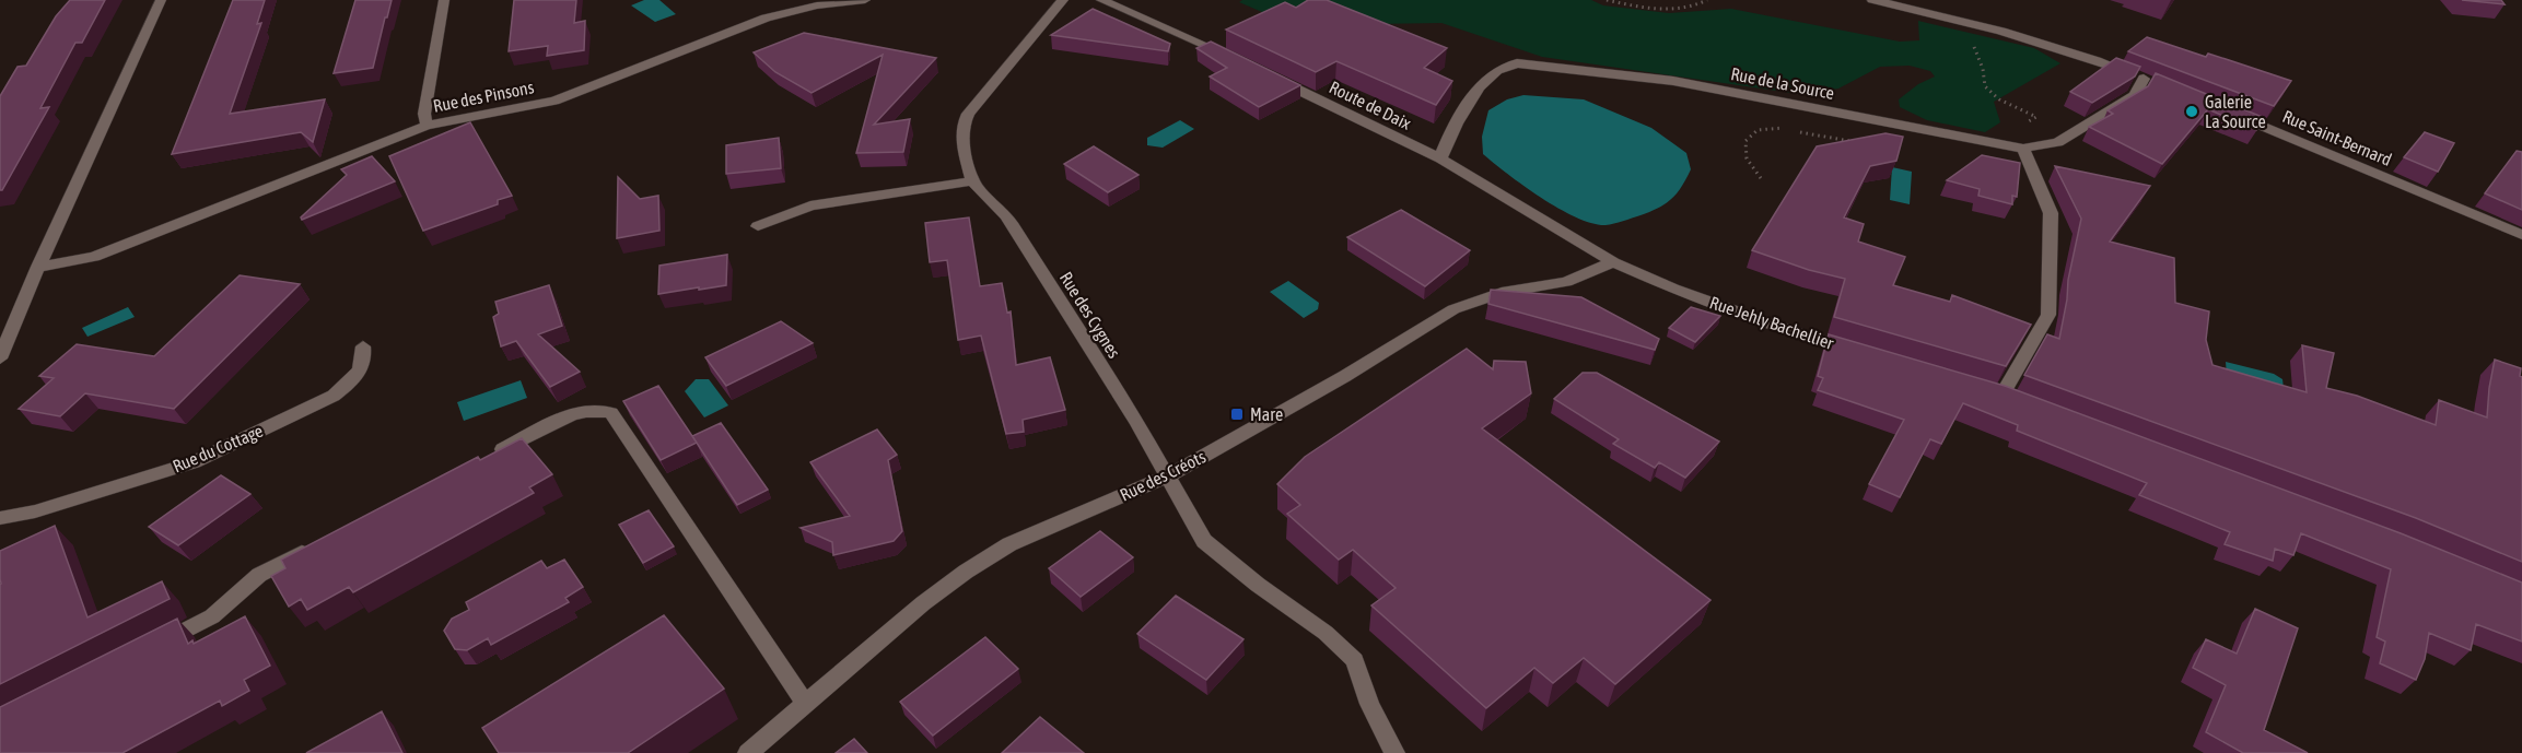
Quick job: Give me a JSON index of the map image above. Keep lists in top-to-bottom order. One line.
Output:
{"streets":{"street":["Rue de la Source","Rue des Pinsons","Route de Daix","Rue Saint-Bernard","Rue des Cygnes","Rue Jehly Bachellier","Rue du Cottage","Rue des Créots"]},"crossings":[["Rue de la Source","Route de Daix"],["Route de Daix","Rue Jehly Bachellier"],["Route de Daix","Rue des Créots"],["Rue des Cygnes","Rue des Créots"],["Rue Jehly Bachellier","Rue des Créots"]],"places":{"other":["Galerie La Source"],"transit":["Mare"]}}
